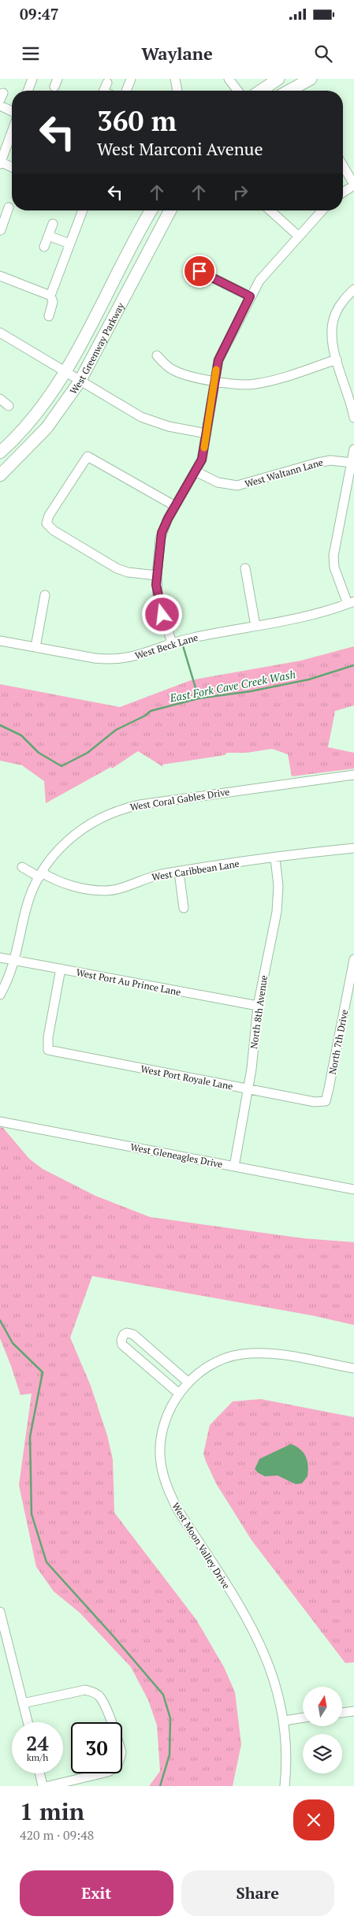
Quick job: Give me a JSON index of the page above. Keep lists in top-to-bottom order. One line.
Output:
{"streets":{"main road":["West Greenway Parkway"],"street":["West Waltann Lane","West Beck Lane","West Coral Gables Drive","West Caribbean Lane","West Port Au Prince Lane","North 8th Avenue","North 7th Drive","West Port Royale Lane","West Gleneagles Drive","West Moon Valley Drive"]},"crossings":[["West Coral Gables Drive","West Caribbean Lane"],["West Coral Gables Drive","West Port Au Prince Lane"],["West Caribbean Lane","North 8th Avenue"],["West Port Au Prince Lane","North 8th Avenue"],["West Port Au Prince Lane","West Port Royale Lane"],["North 8th Avenue","West Port Royale Lane"],["North 8th Avenue","West Gleneagles Drive"],["North 7th Drive","West Port Royale Lane"]],"water":["East Fork Cave Creek Wash"],"north":"top","page":{"status":"09:47","header":"Waylane","turn":["360 m","West Marconi Avenue"],"speed":"24 km/h","limit":"30","heading":["1 min","420 m · 09:48"],"buttons":["Exit","Share"]}}
